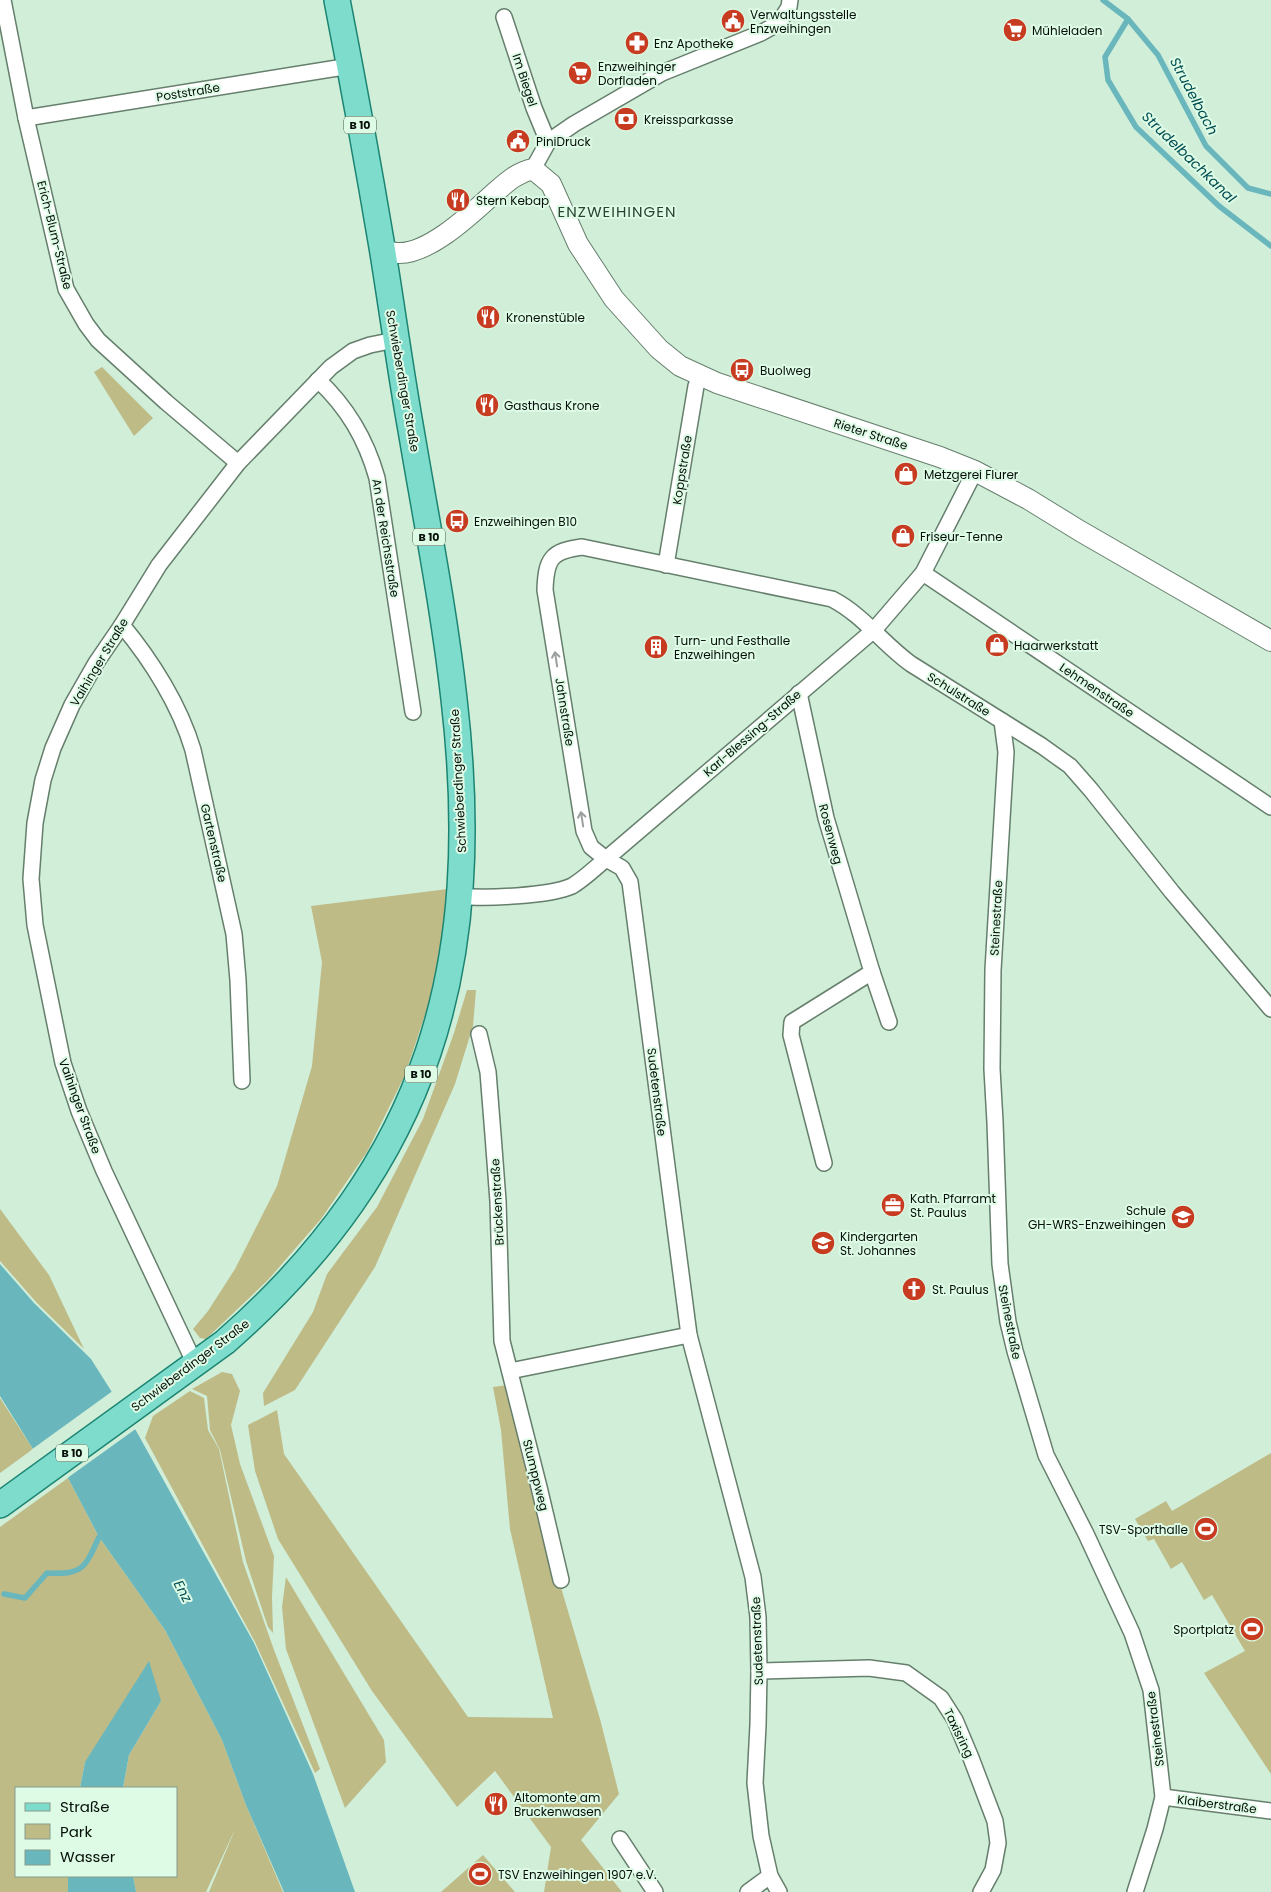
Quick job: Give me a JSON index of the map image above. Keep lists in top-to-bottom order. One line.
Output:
{"streets":{"main road":["B 10","Schwieberdinger Straße"],"street":["Im Biegel","Poststraße","Erich-Blum-Straße","Rieter Straße","Koppstraße","An der Reichsstraße","Vaihinger Straße","Lehmenstraße","Schulstraße","Jahnstraße","Karl-Blessing-Straße","Rosenweg","Gartenstraße","Steinestraße","Sudetenstraße","Brückenstraße","Stumppweg","Taxisring","Klaiberstraße"]},"crossings":[["Poststraße","Erich-Blum-Straße"],["Poststraße","Schwieberdinger Straße"],["Erich-Blum-Straße","Vaihinger Straße"],["Schwieberdinger Straße","Vaihinger Straße"],["Schwieberdinger Straße","Karl-Blessing-Straße"],["Rieter Straße","Koppstraße"],["Rieter Straße","Karl-Blessing-Straße"],["Koppstraße","Schulstraße"],["An der Reichsstraße","Vaihinger Straße"],["Vaihinger Straße","Gartenstraße"],["Lehmenstraße","Karl-Blessing-Straße"],["Schulstraße","Jahnstraße"],["Schulstraße","Karl-Blessing-Straße"],["Schulstraße","Steinestraße"],["Jahnstraße","Karl-Blessing-Straße"],["Jahnstraße","Sudetenstraße"],["Karl-Blessing-Straße","Rosenweg"],["Karl-Blessing-Straße","Sudetenstraße"],["Steinestraße","Klaiberstraße"],["Sudetenstraße","Taxisring"],["Brückenstraße","Stumppweg"]],"one_way":["Jahnstraße"],"districts":["ENZWEIHINGEN"],"water":["Strudelbach","Strudelbachkanal","Enz"],"places":{"public building":["Verwaltungsstelle Enzweihingen","PiniDruck"],"supermarket":["Mühleladen","Enzweihinger Dorfladen"],"pharmacy":["Enz Apotheke"],"bank":["Kreissparkasse"],"restaurant":["Stern Kebap","Kronenstüble","Gasthaus Krone","Altomonte am Bruckenwasen"],"bus stop":["Buolweg","Enzweihingen B10"],"shop":["Metzgerei Flurer","Friseur-Tenne","Haarwerkstatt"],"building":["Turn- und Festhalle Enzweihingen"],"office":["Kath. Pfarramt St. Paulus"],"school or university":["Schule GH-WRS-Enzweihingen","Kindergarten St. Johannes"],"church":["St. Paulus"],"sports":["TSV-Sporthalle","Sportplatz","TSV Enzweihingen 1907 e.V."]},"legend":["Straße","Park","Wasser"]}
